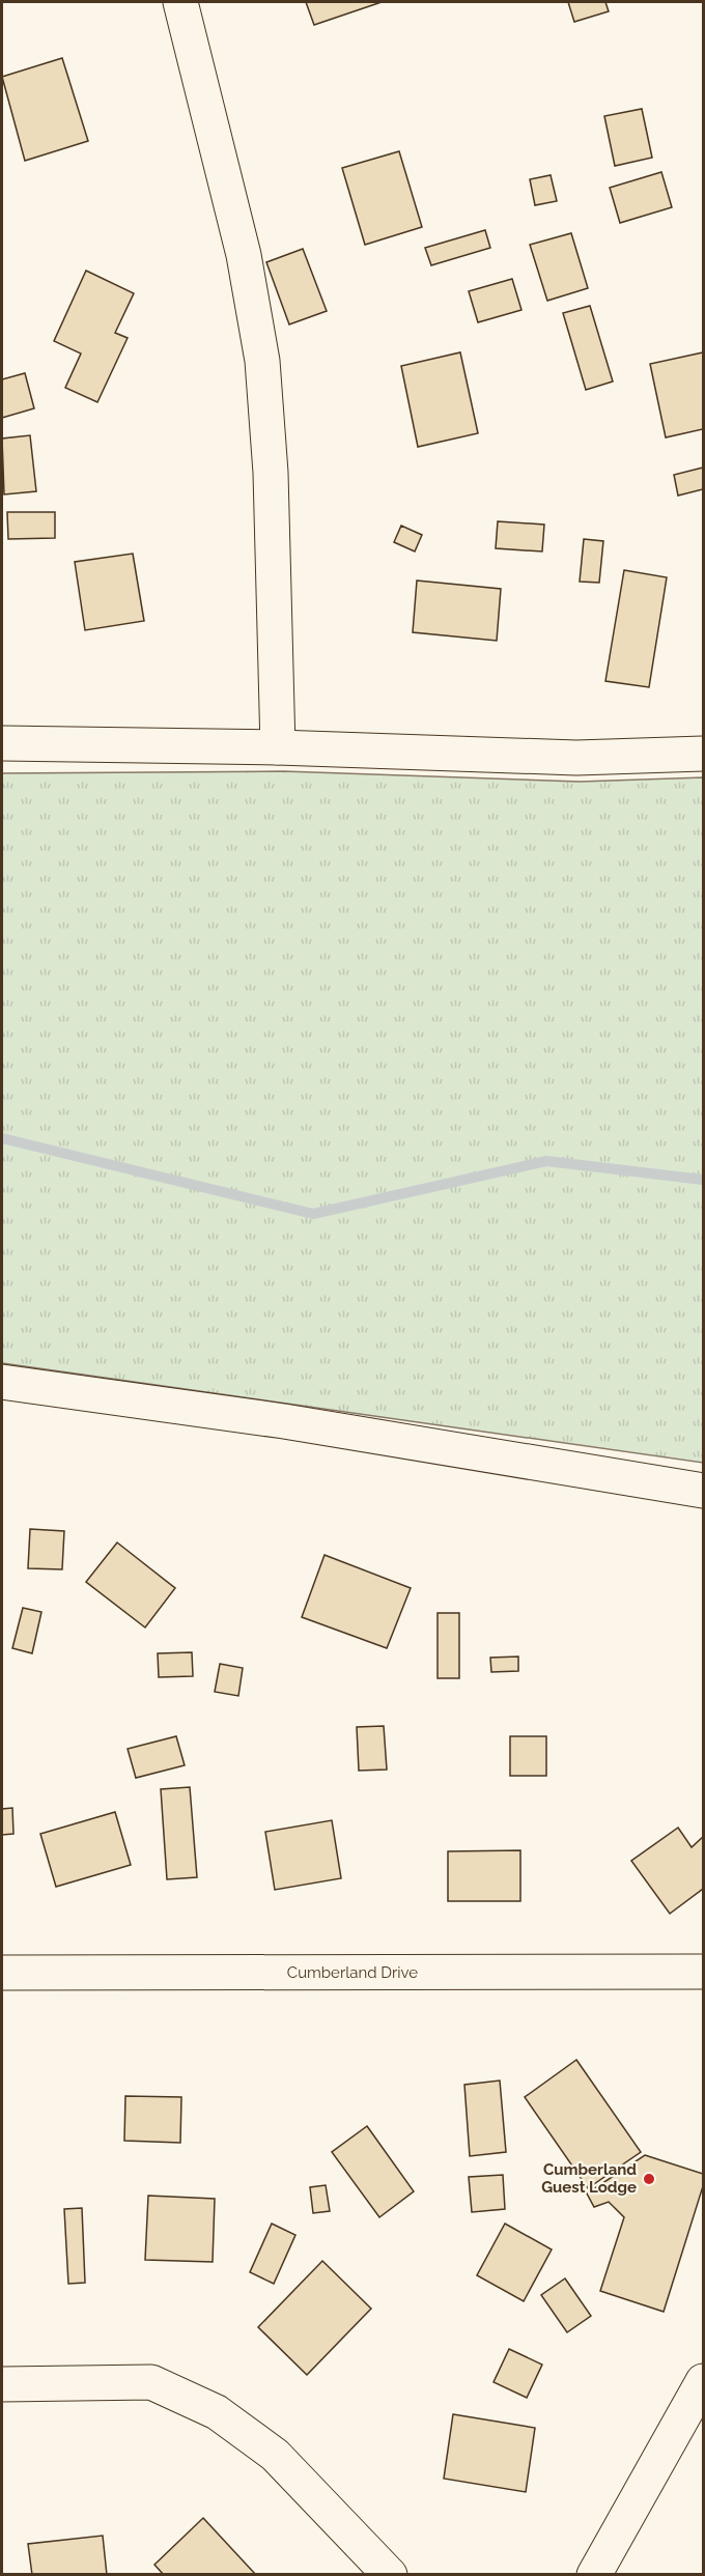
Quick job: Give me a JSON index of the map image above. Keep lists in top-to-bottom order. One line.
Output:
{"streets":{"street":["Cumberland Drive"]},"places":["Cumberland Guest Lodge"]}
